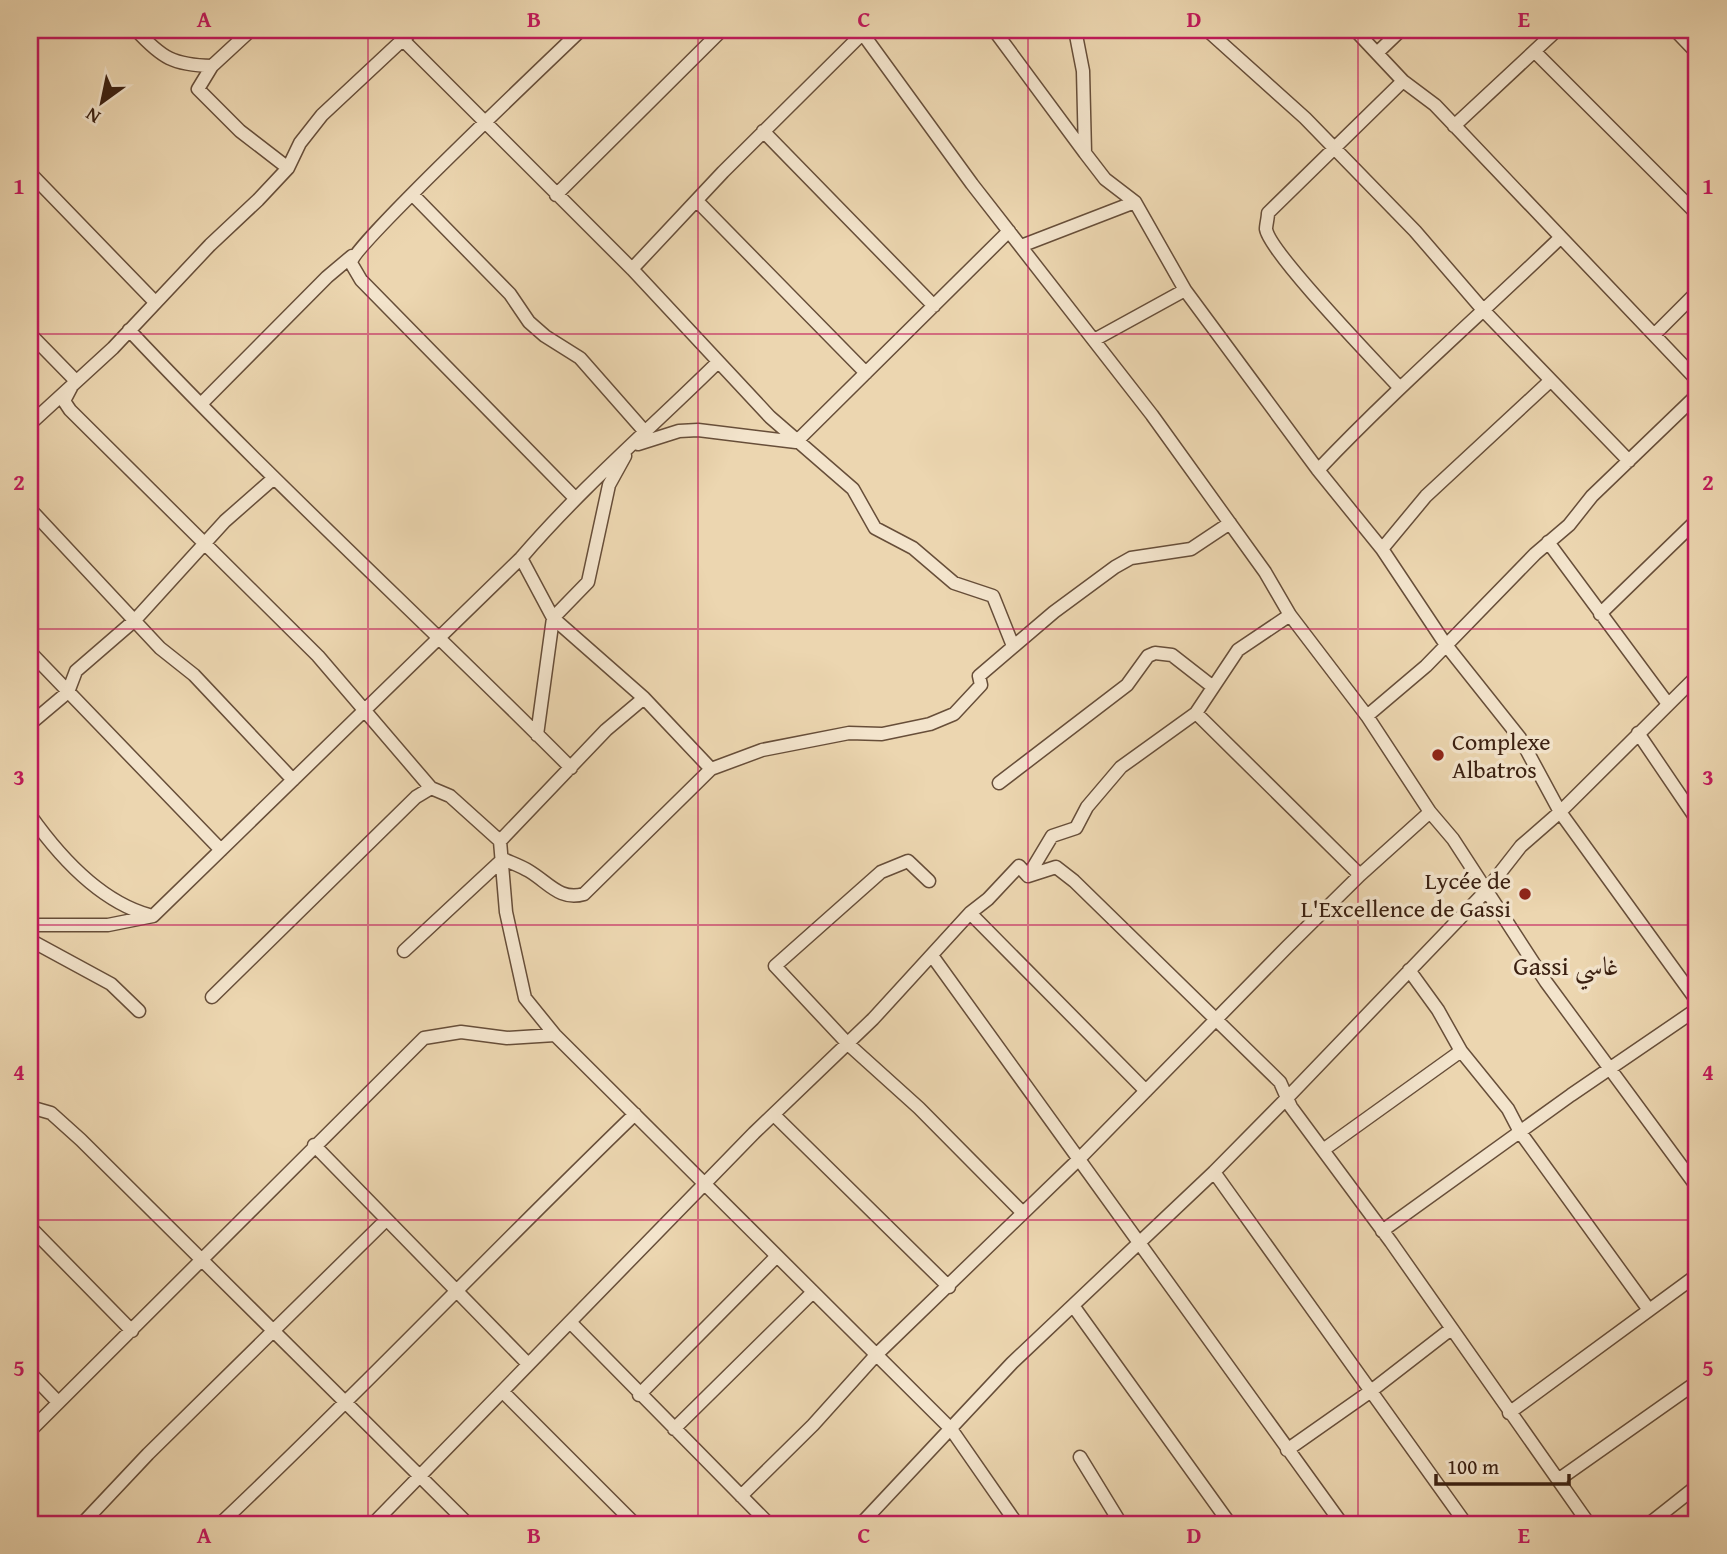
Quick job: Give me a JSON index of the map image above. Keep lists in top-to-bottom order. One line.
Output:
{"districts":["Gassi غاسي"],"places":["Complexe Albatros","Lycée de L'Excellence de Gassi"],"scale_bar":"100 m","north":"bottom left","grid":{"columns":["A","B","C","D","E"],"rows":["1","2","3","4","5"]}}
